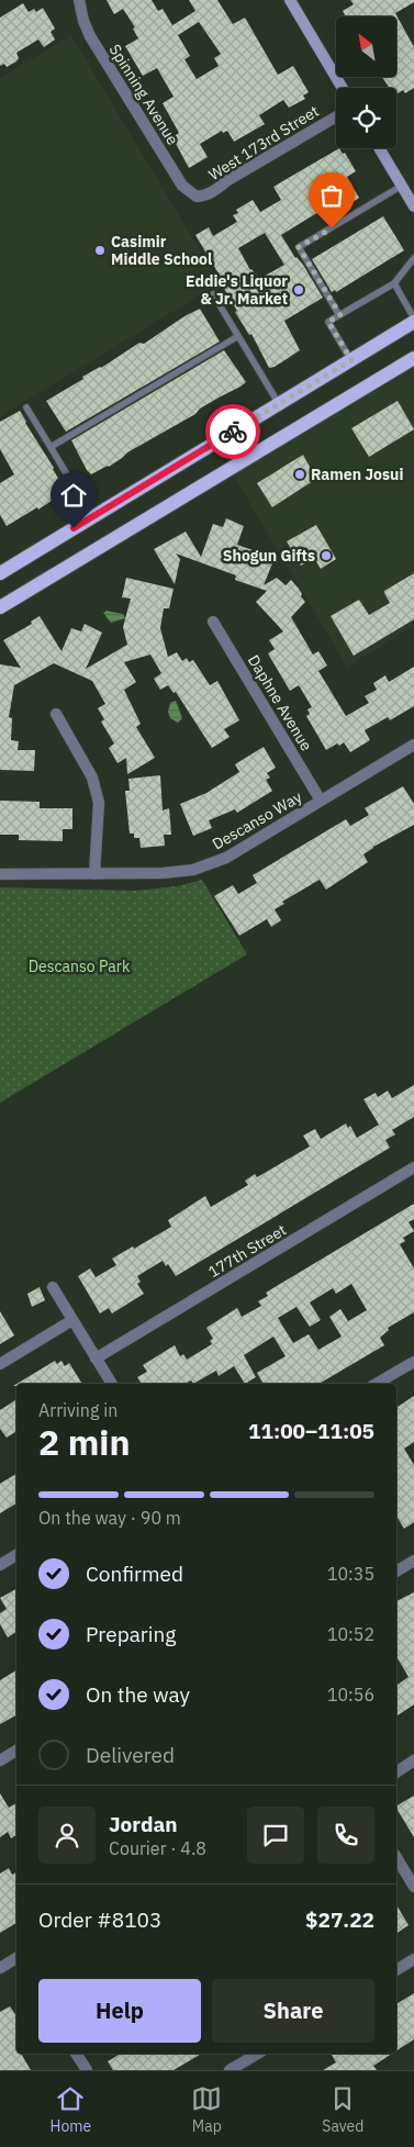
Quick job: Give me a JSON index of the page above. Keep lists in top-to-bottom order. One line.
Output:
{"streets":{"street":["Spinning Avenue","West 173rd Street","Daphne Avenue","Descanso Way","177th Street"]},"crossings":[["Spinning Avenue","West 173rd Street"],["Daphne Avenue","Descanso Way"]],"parks":["Descanso Park"],"places":["Casimir Middle School","Eddie's Liquor & Jr. Market","Ramen Josui","Shogun Gifts"],"north":"top left","page":{"heading":["2 min","Arriving in","11:00–11:05"],"panel":["Jordan","Courier · 4.8","Order #8103","$27.22"],"bar":"On the way · 90 m","list":[["Confirmed","10:35"],["Preparing","10:52"],["On the way","10:56"],"Delivered"],"buttons":["Help","Share"],"tabs":["Home","Map","Saved"]}}
